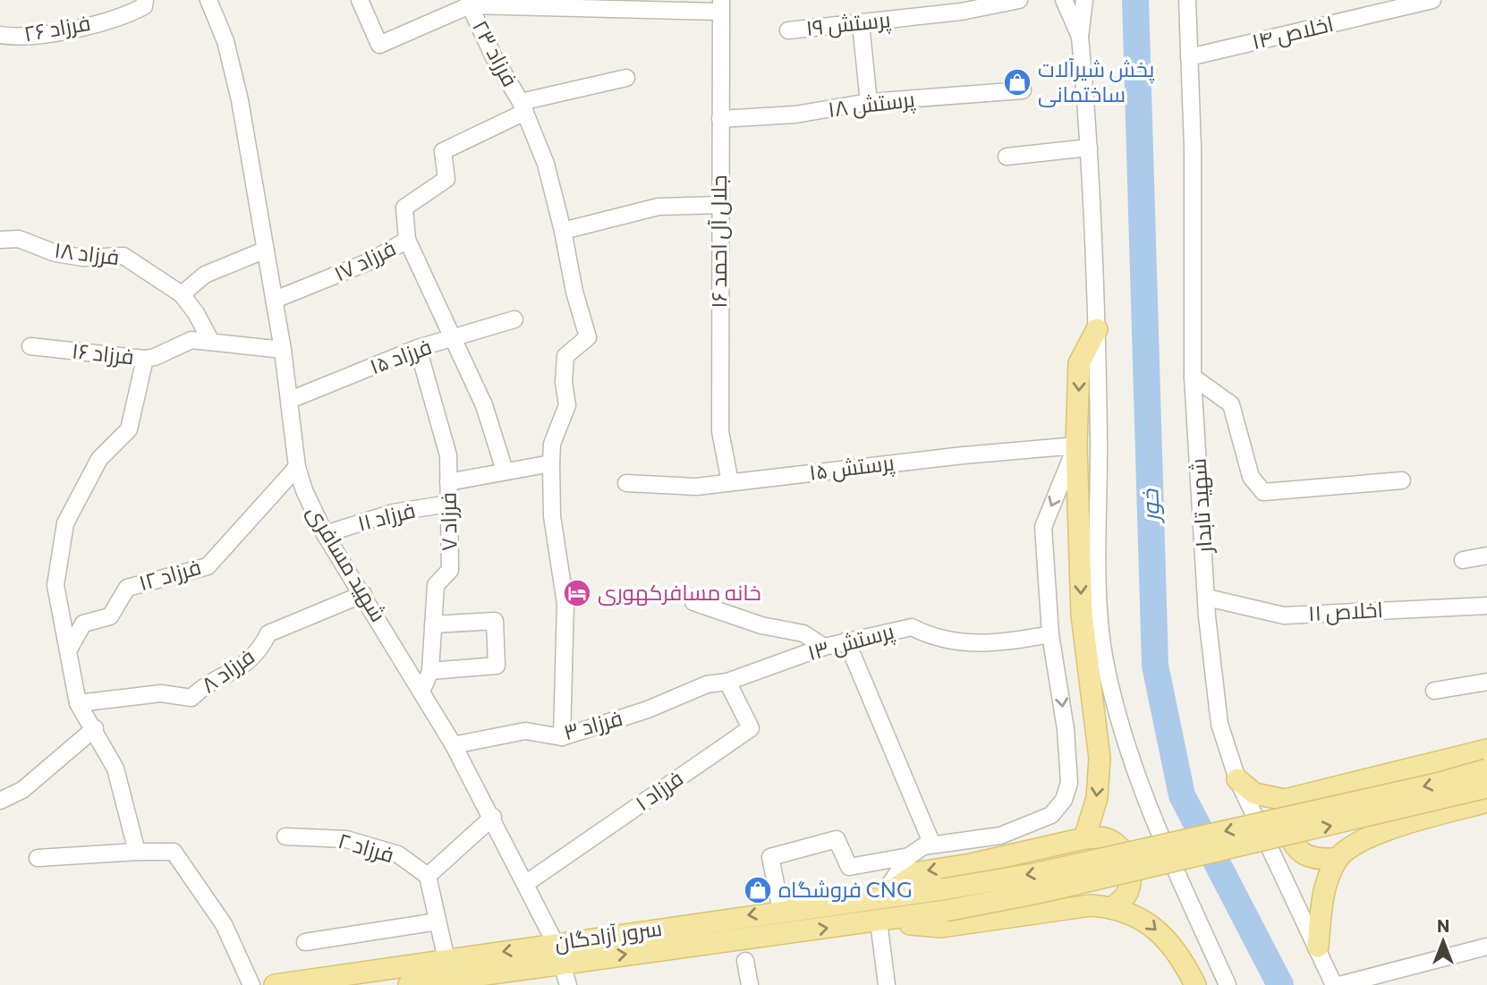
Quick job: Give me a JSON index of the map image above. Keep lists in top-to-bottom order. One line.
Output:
{"streets":{"main road":["سرور آزادگان"],"street":["پرستش ۱۹","فرزاد ۲۶","اخلاص ۱۴","فرزاد ۲۳","پرستش ۱۸","جلال آل احمد ۱۶","فرزاد ۱۸","فرزاد ۱۷","فرزاد ۱۶","فرزاد ۱۵","پرستش ۱۵","شهید تابدار","فرزاد ۱۱","فرزاد ۷","شهید مسافری","فرزاد ۱۲","اخلاص ۱۱","پرستش ۱۳","فرزاد ۸","فرزاد ۳","فرزاد ۱","فرزاد ۲"]},"crossings":[["اخلاص ۱۴","شهید تابدار"],["فرزاد ۲۳","جلال آل احمد ۱۶"],["فرزاد ۲۳","فرزاد ۱۷"],["پرستش ۱۸","جلال آل احمد ۱۶"],["جلال آل احمد ۱۶","پرستش ۱۵"],["فرزاد ۱۷","شهید مسافری"],["فرزاد ۱۶","شهید مسافری"],["فرزاد ۱۵","فرزاد ۷"],["فرزاد ۱۵","شهید مسافری"],["شهید تابدار","اخلاص ۱۱"],["فرزاد ۱۱","فرزاد ۷"],["فرزاد ۱۱","شهید مسافری"],["فرزاد ۷","شهید مسافری"],["شهید مسافری","فرزاد ۱۲"],["شهید مسافری","فرزاد ۸"],["شهید مسافری","فرزاد ۳"],["شهید مسافری","فرزاد ۱"],["شهید مسافری","سرور آزادگان"],["پرستش ۱۳","فرزاد ۳"],["پرستش ۱۳","فرزاد ۱"],["فرزاد ۳","فرزاد ۱"]],"water":["خور"],"places":{"shop":["پخش شیرآلات ساختمانی","فروشگاه CNG"],"hotel":["خانه مسافرکهوری"]},"north":"top"}
